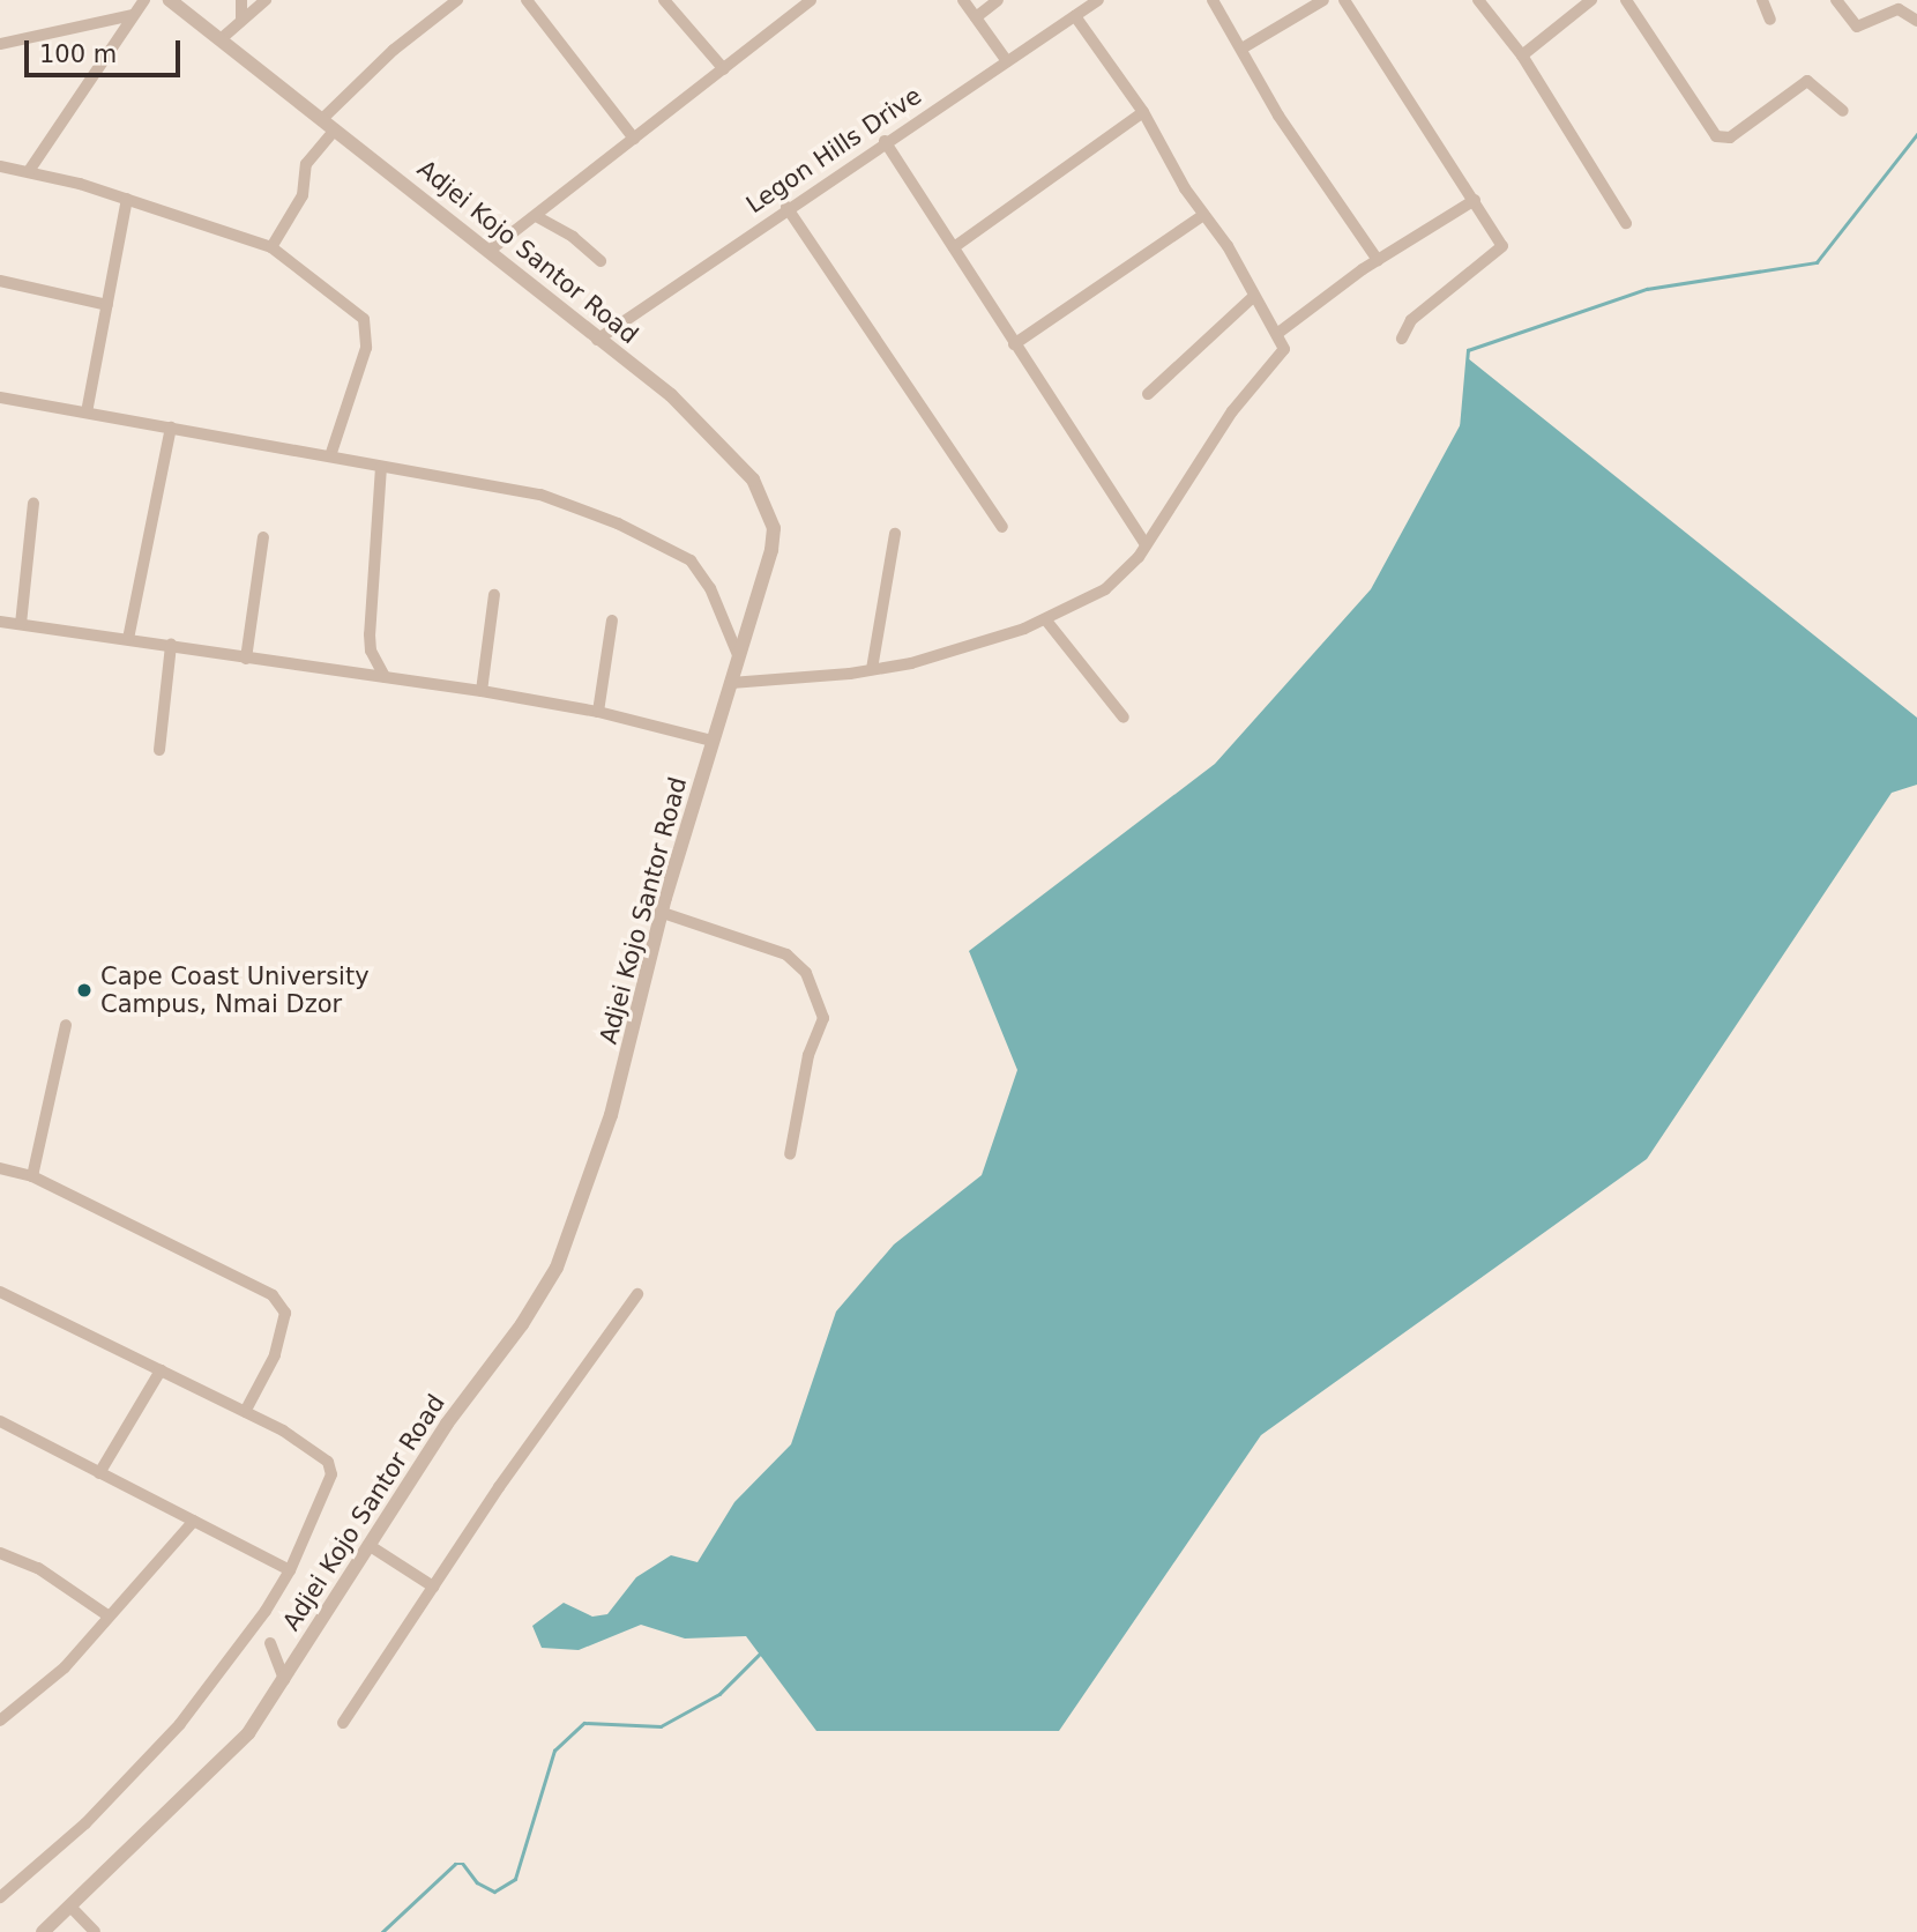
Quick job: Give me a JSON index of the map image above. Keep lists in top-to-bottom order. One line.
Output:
{"streets":{"street":["Legon Hills Drive","Adjei Kojo Santor Road"]},"crossings":[["Legon Hills Drive","Adjei Kojo Santor Road"]],"places":["Cape Coast University Campus, Nmai Dzor"],"scale_bar":"100 m"}
